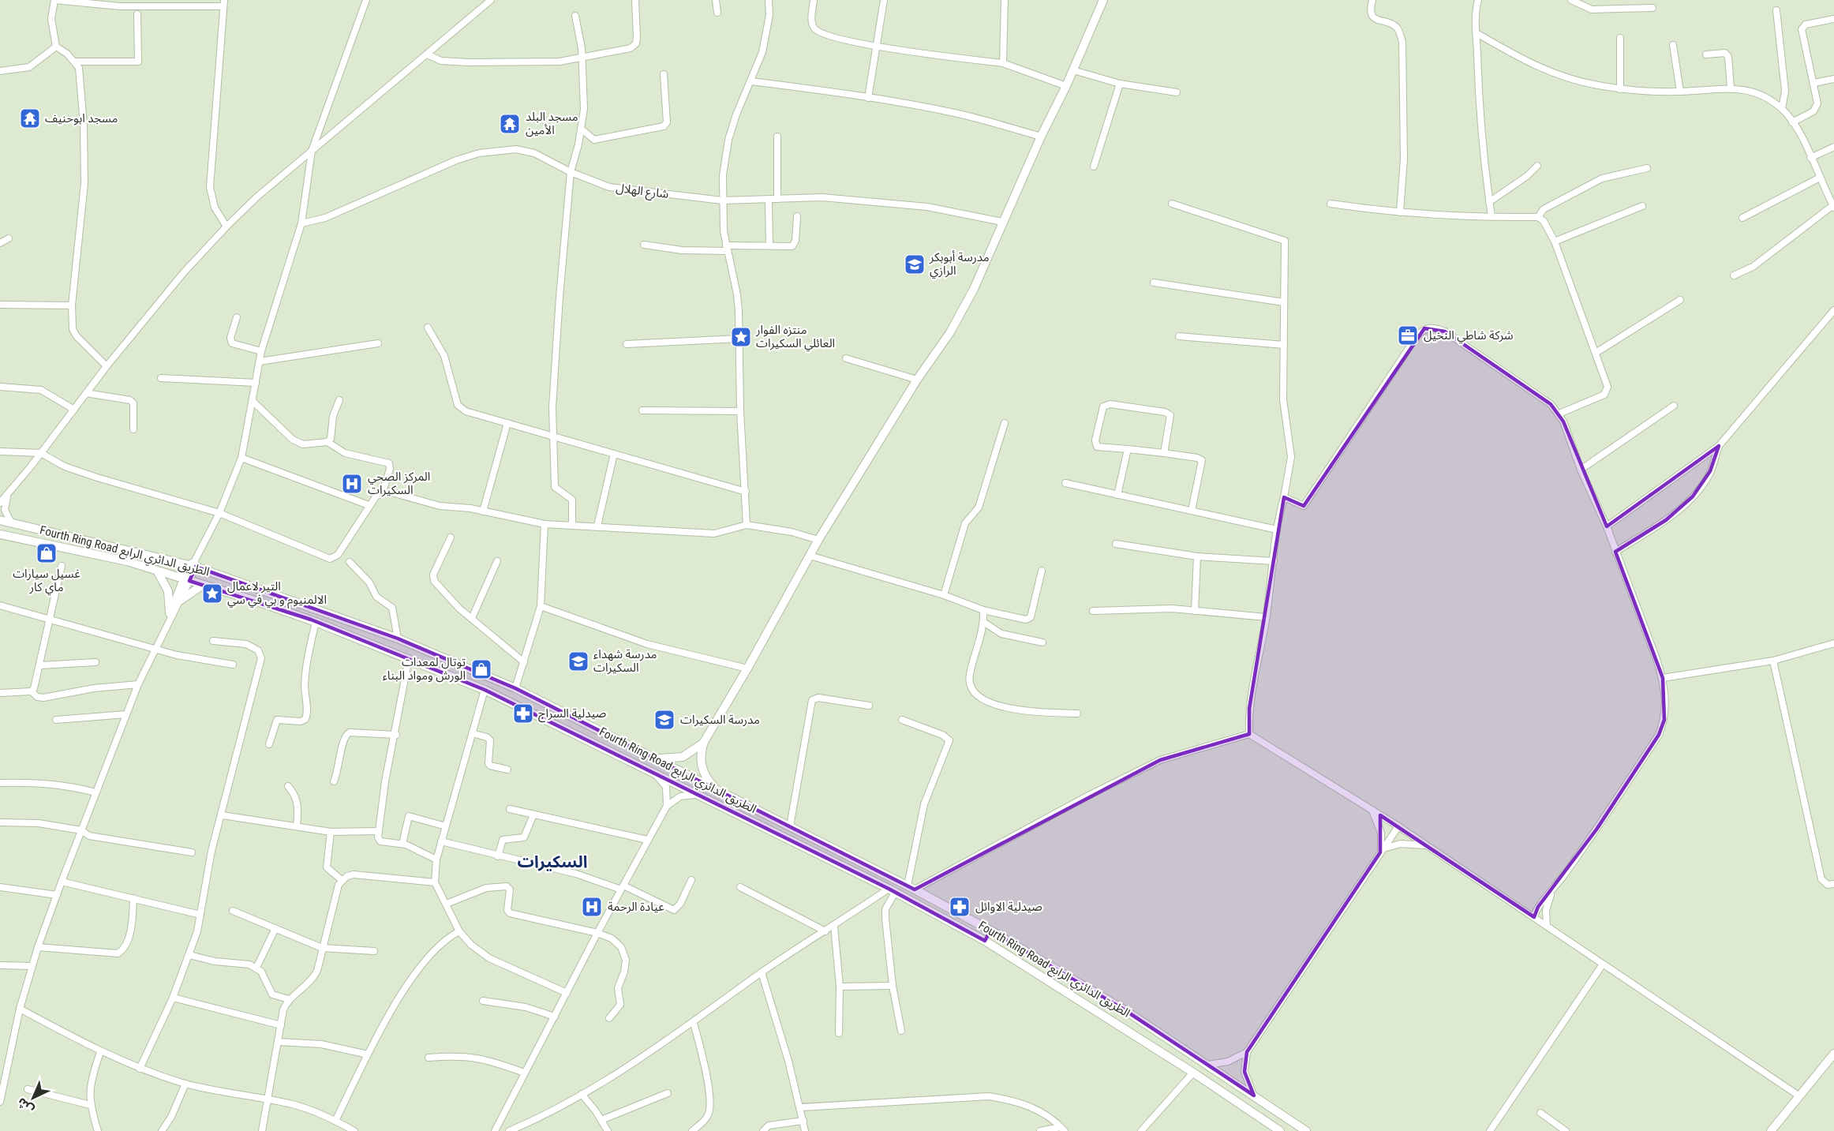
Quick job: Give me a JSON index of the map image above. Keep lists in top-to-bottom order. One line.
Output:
{"streets":{"main road":["Fourth Ring Road الطريق الدائري الرابع"],"street":["شارع الهلال"]},"districts":["السكيرات"],"places":{"temple":["مسجد ابوحنيف","مسجد البلد الأمين"],"school or university":["مدرسة أبوبكر الرازي","مدرسة شهداء السكيرات","مدرسة السكيرات"],"office":["شركة شاطي النخيل"],"place":["منتزه الفوار العائلي السكيرات","التير لاعمال الالمنيوم و بي في سي"],"hospital":["المركز الصحي السكيرات","عيادة الرحمة"],"shop":["غسيل سيارات ماي كار","توتال لمعدات الورش ومواد البناء"],"pharmacy":["صيدلية السراج","صيدلية الاوائل"]},"north":"bottom left"}
